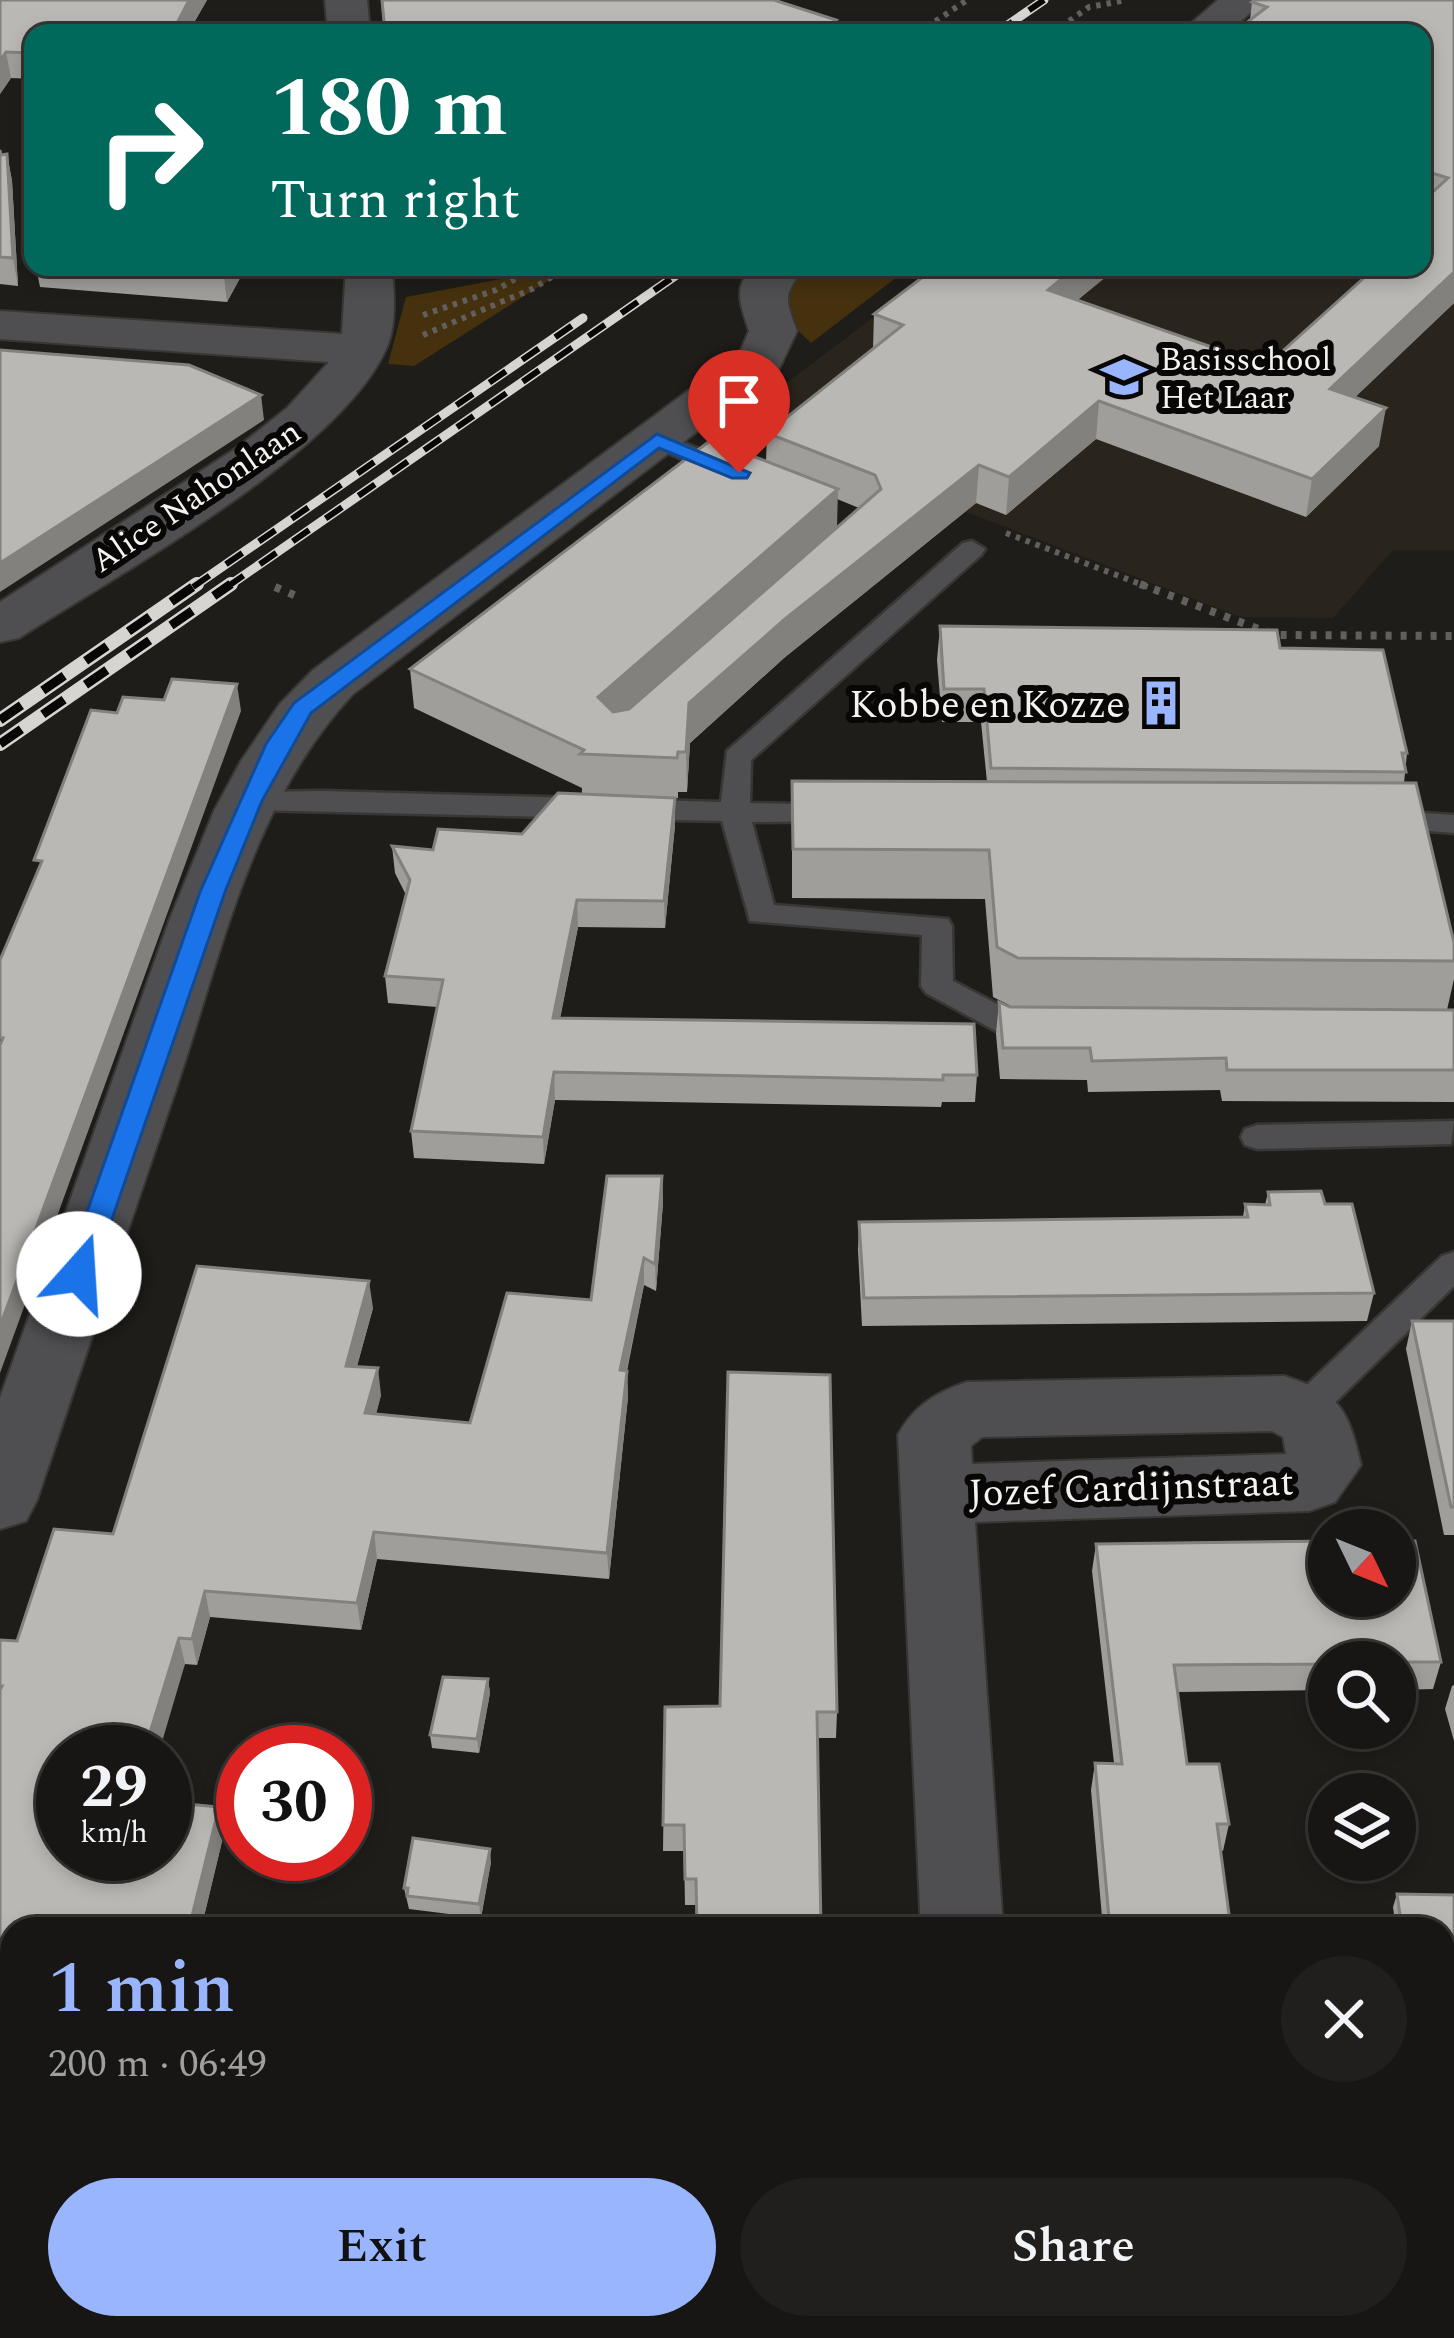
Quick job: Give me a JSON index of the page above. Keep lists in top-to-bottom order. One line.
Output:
{"streets":{"street":["Alice Nahonlaan","Jozef Cardijnstraat"]},"places":{"school or university":["Basisschool Het Laar"],"building":["Kobbe en Kozze"]},"north":"bottom right","page":{"turn":["180 m","Turn right"],"speed":"29 km/h","limit":"30","heading":["1 min","200 m · 06:49"],"buttons":["Exit","Share"]}}
